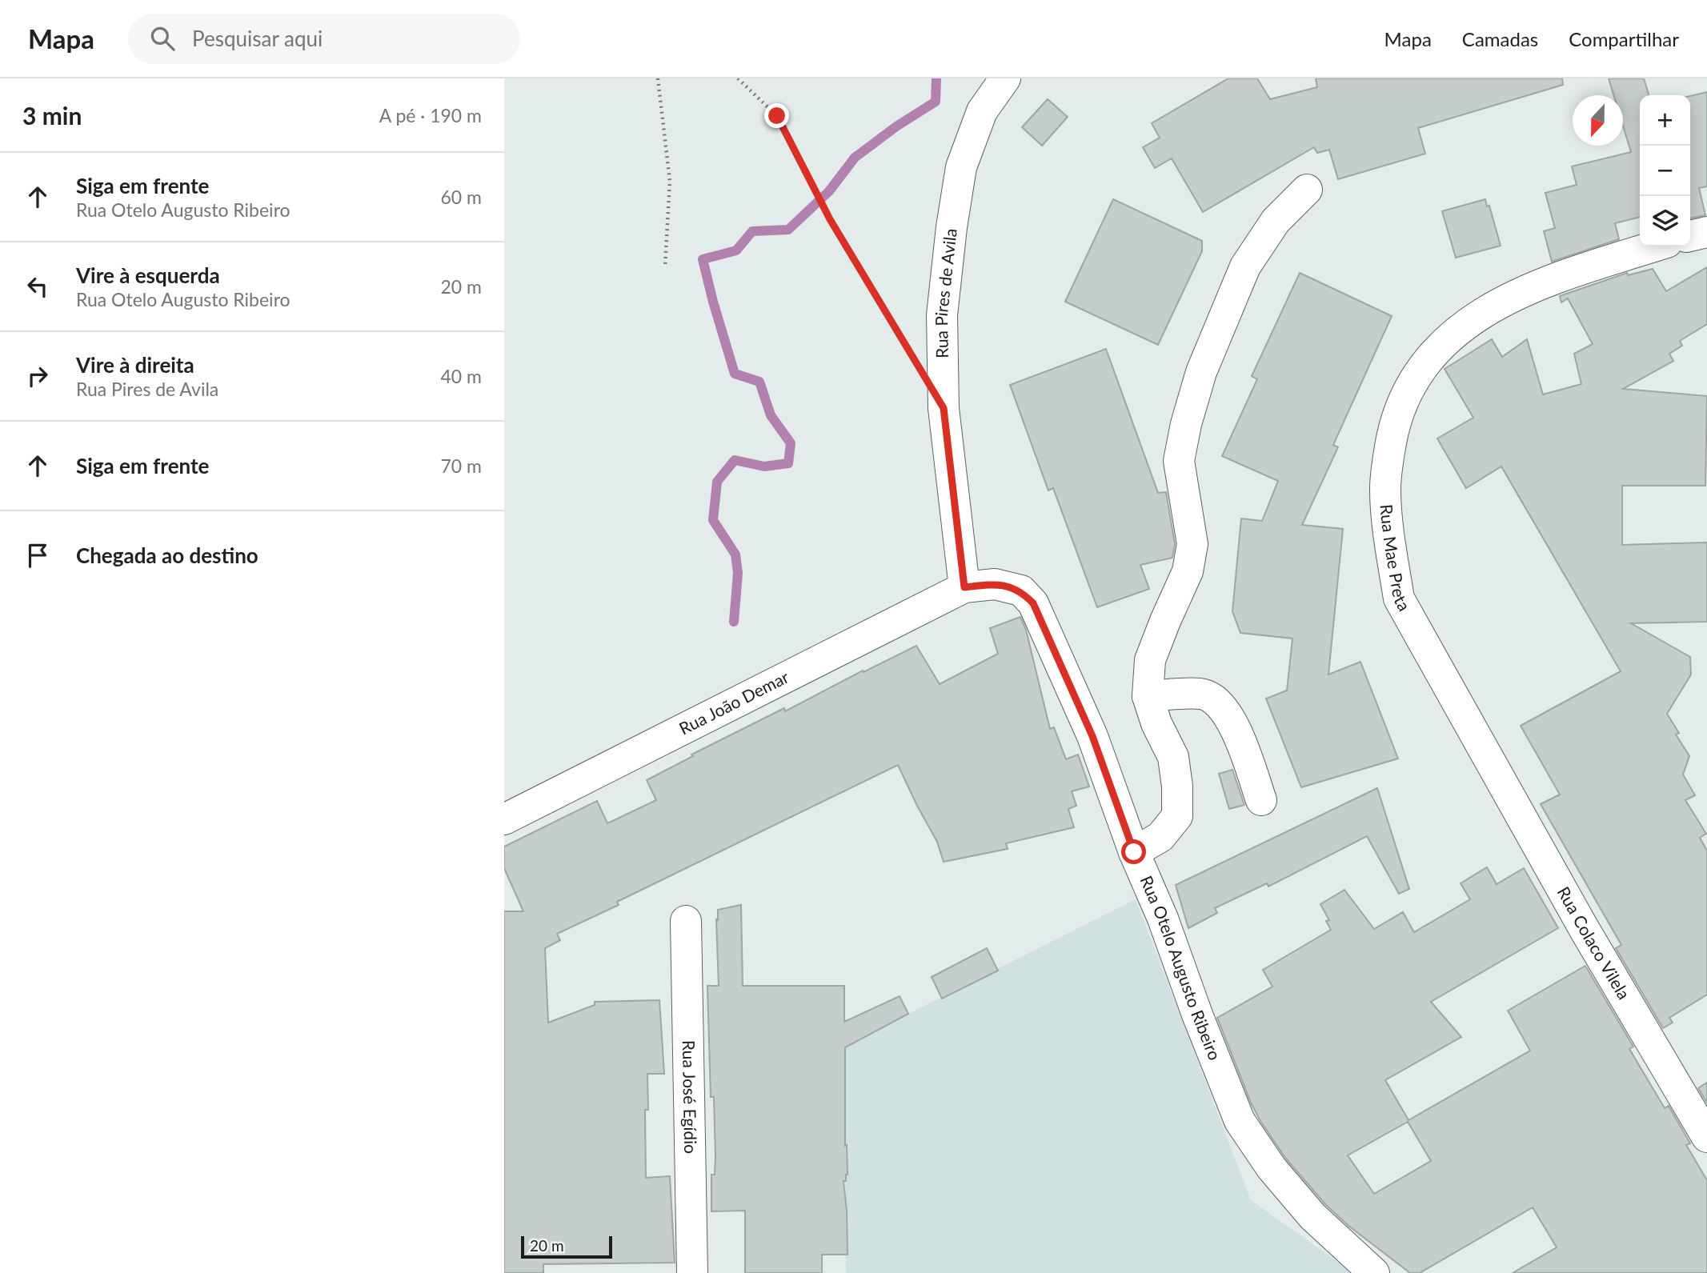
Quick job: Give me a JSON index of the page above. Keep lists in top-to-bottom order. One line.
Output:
{"streets":{"street":["Rua Pires de Avila","Rua Mae Preta","Rua João Demar","Rua Colaco Vilela","Rua Otelo Augusto Ribeiro","Rua José Egídio"]},"crossings":[["Rua Pires de Avila","Rua João Demar"],["Rua Pires de Avila","Rua Otelo Augusto Ribeiro"],["Rua Mae Preta","Rua Colaco Vilela"],["Rua João Demar","Rua Otelo Augusto Ribeiro"]],"scale_bar":"20 m","north":"bottom","page":{"header":"Mapa","search":"Pesquisar aqui","nav":["Mapa","Camadas","Compartilhar"],"heading":["3 min","A pé · 190 m"],"map_buttons":["+","−"],"list":[["Siga em frente","Rua Otelo Augusto Ribeiro","60 m"],["Vire à esquerda","Rua Otelo Augusto Ribeiro","20 m"],["Vire à direita","Rua Pires de Avila","40 m"],["Siga em frente","70 m"],"Chegada ao destino"],"scale":"20 m"}}
